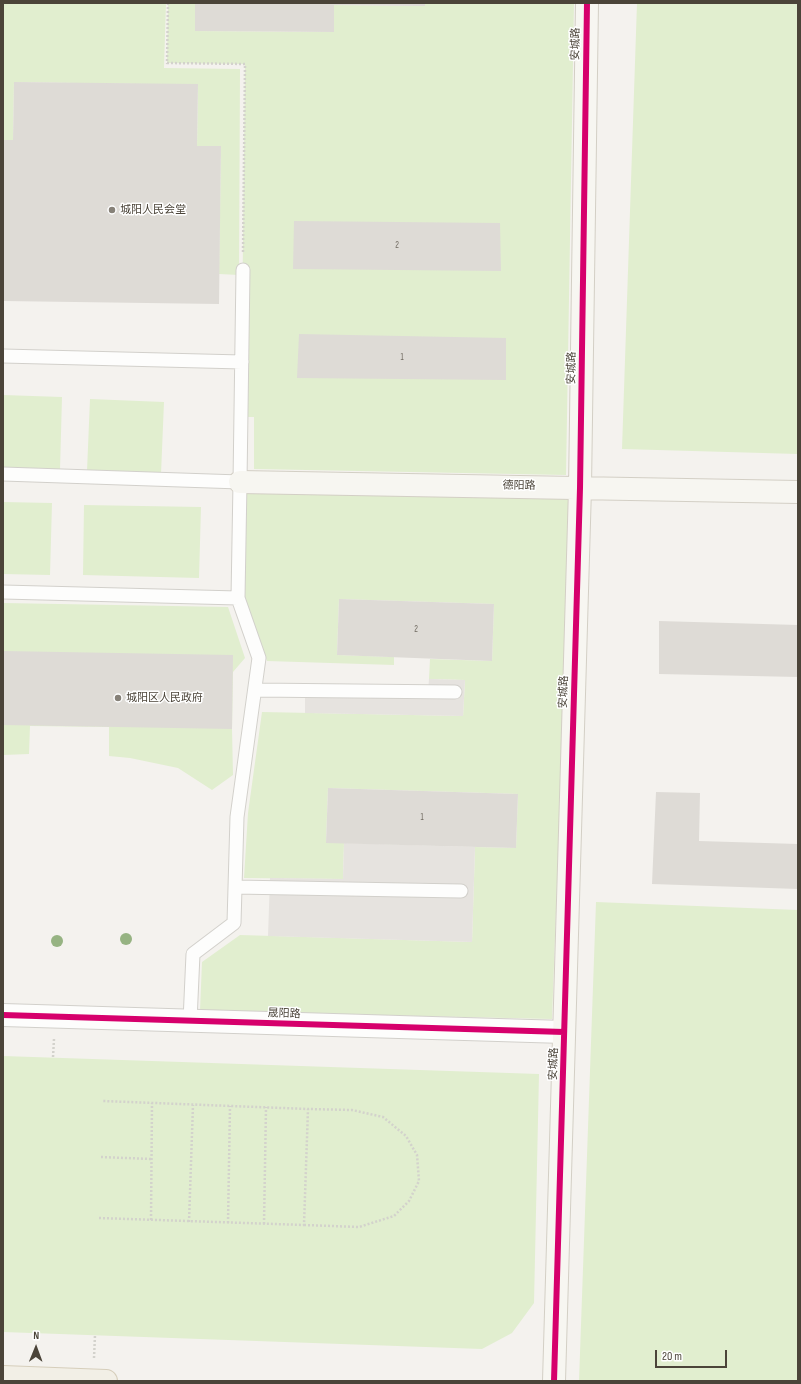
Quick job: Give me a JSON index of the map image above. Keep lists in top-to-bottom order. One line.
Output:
{"streets":{"street":["安城路","德阳路","晟阳路"]},"crossings":[["安城路","德阳路"],["安城路","晟阳路"]],"places":["城阳人民会堂","城阳区人民政府"],"house_numbers":["2","1","2","1"],"scale_bar":"20 m","north":"top"}
